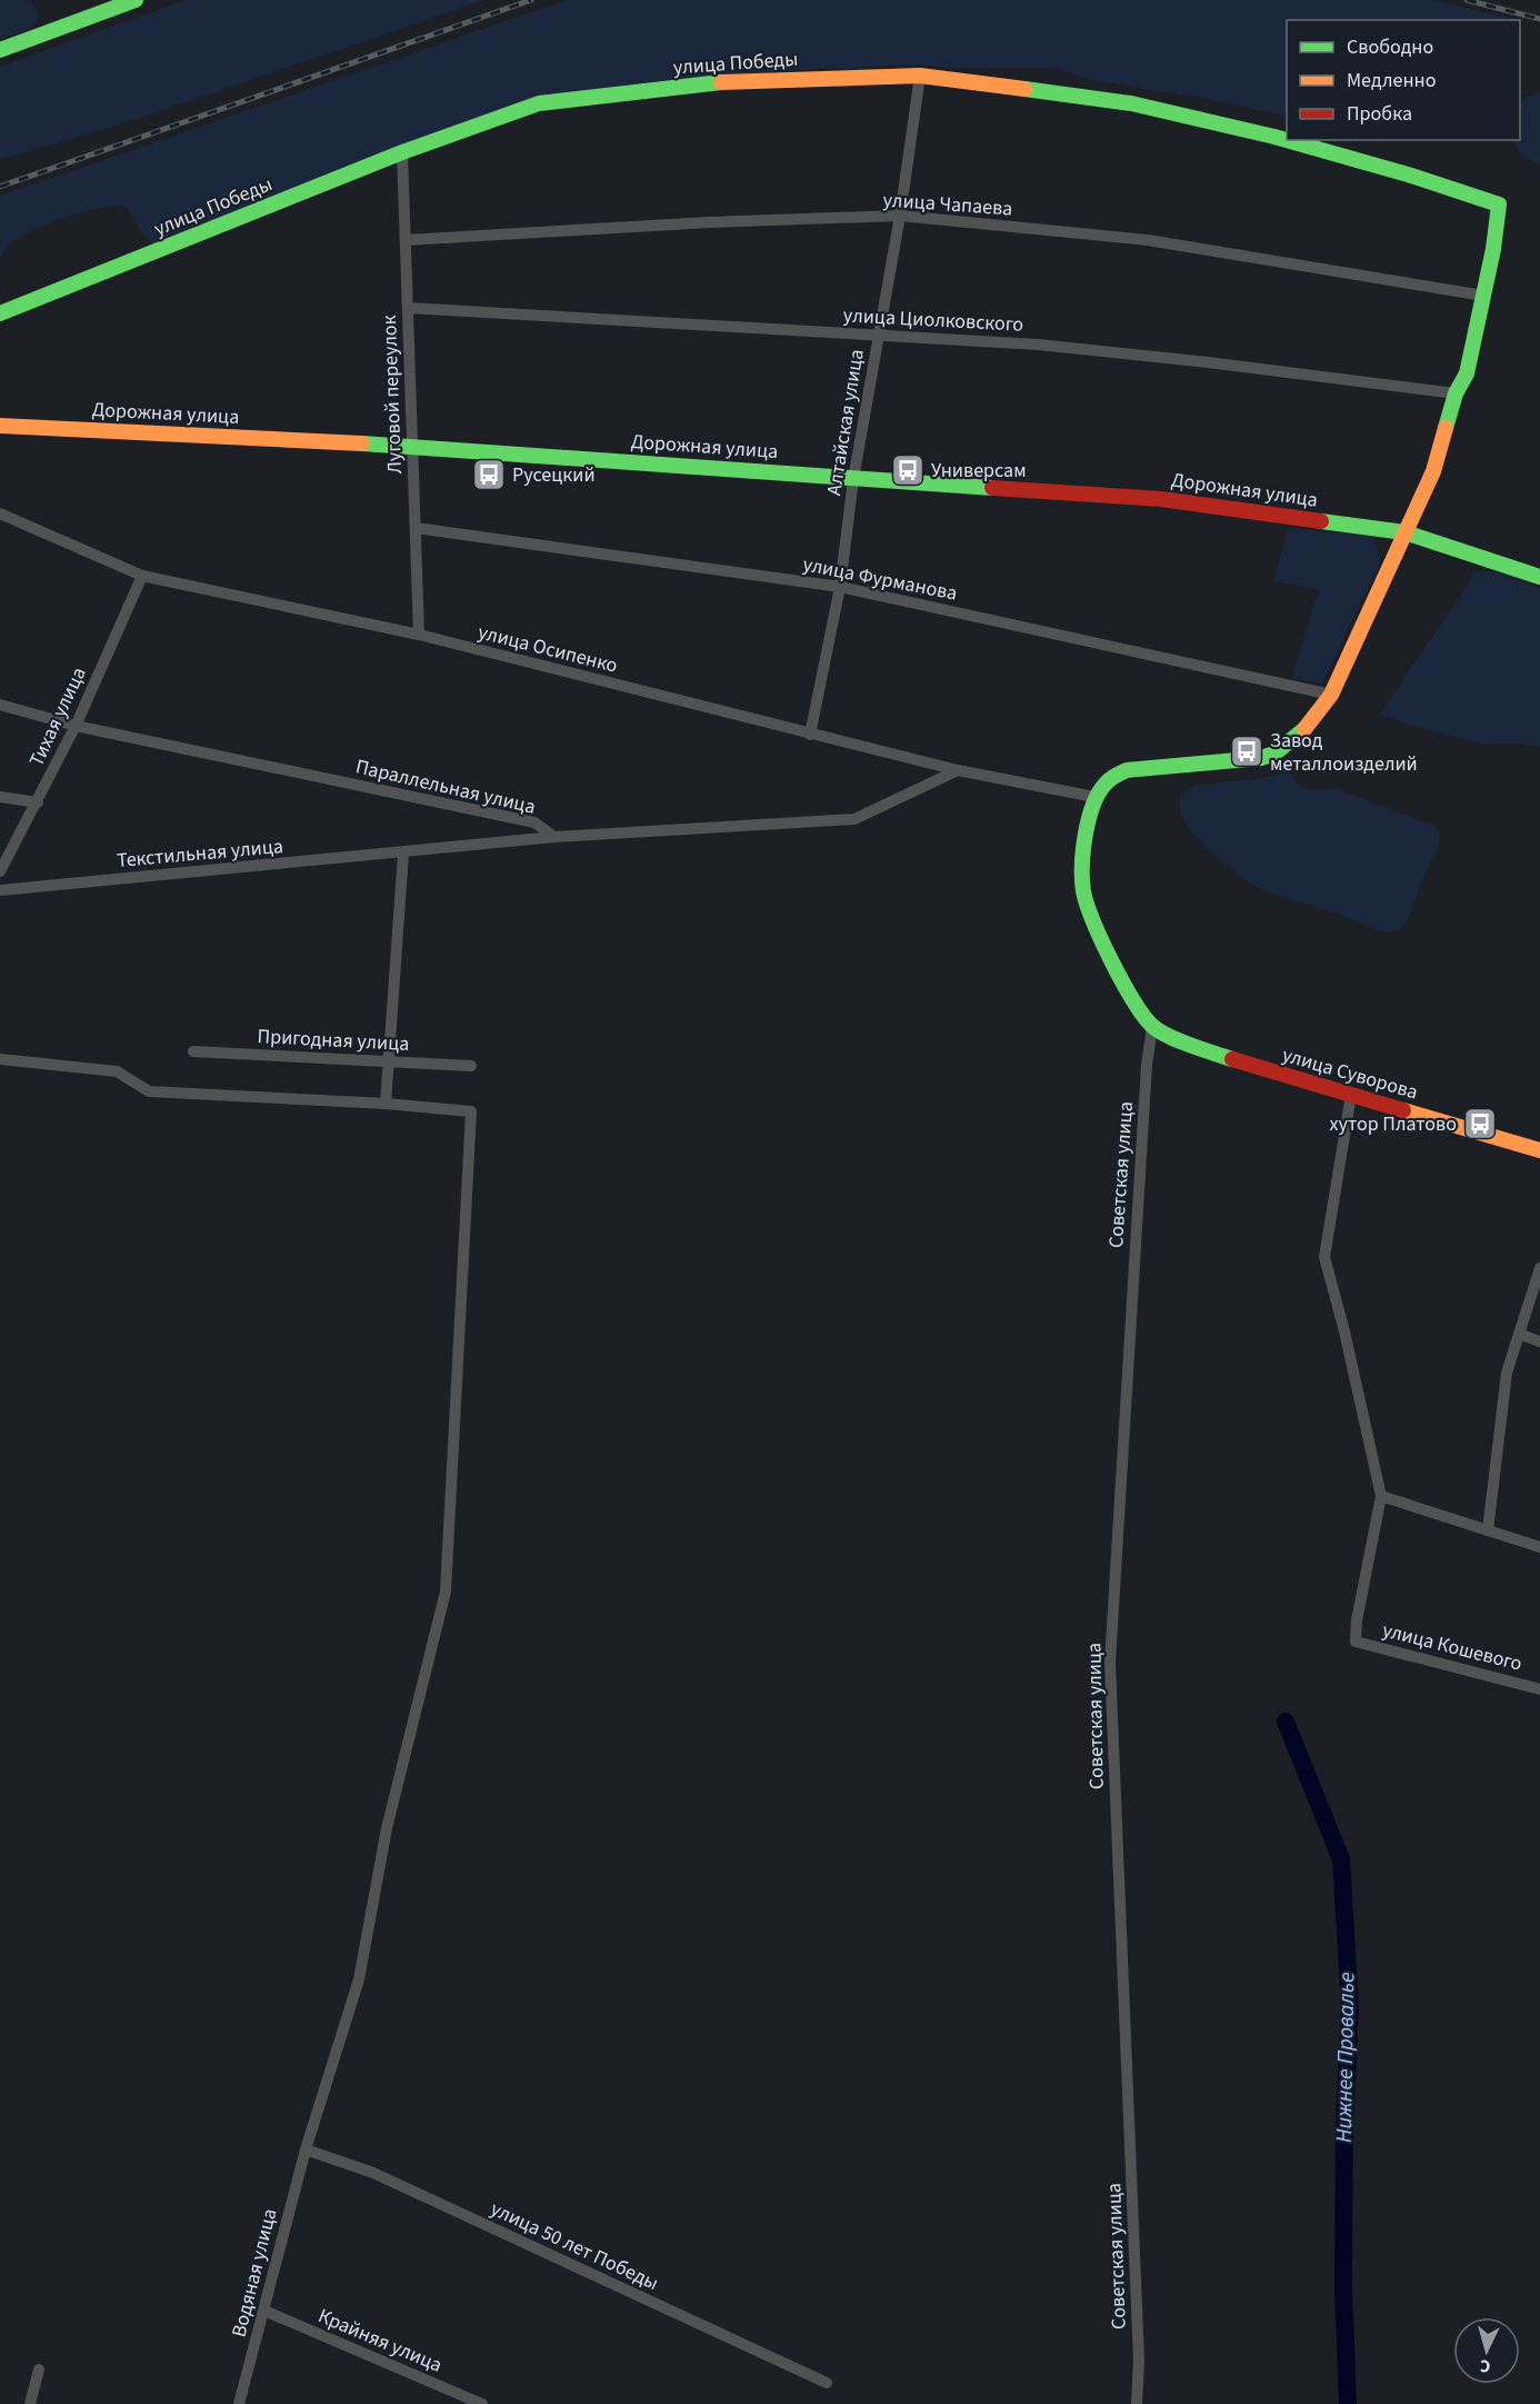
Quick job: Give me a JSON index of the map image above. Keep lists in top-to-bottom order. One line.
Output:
{"streets":{"street":["улица Победы","улица Чапаева","улица Циолковского","Луговой переулок","Дорожная улица","Алтайская улица","улица Фурманова","улица Осипенко","Тихая улица","Параллельная улица","Текстильная улица","Пригодная улица","улица Суворова","Советская улица","улица Кошевого","улица 50 лет Победы","Водяная улица","Крайняя улица"]},"crossings":[["улица Победы","улица Чапаева"],["улица Победы","Луговой переулок"],["улица Победы","Алтайская улица"],["улица Чапаева","Луговой переулок"],["улица Чапаева","Алтайская улица"],["улица Циолковского","Луговой переулок"],["улица Циолковского","Алтайская улица"],["Луговой переулок","Дорожная улица"],["Луговой переулок","улица Фурманова"],["Луговой переулок","улица Осипенко"],["Дорожная улица","Алтайская улица"],["Алтайская улица","улица Фурманова"],["Алтайская улица","улица Осипенко"],["улица Осипенко","Тихая улица"],["улица Осипенко","Параллельная улица"],["Тихая улица","Параллельная улица"],["Параллельная улица","Текстильная улица"],["улица Суворова","Советская улица"],["улица 50 лет Победы","Водяная улица"],["Водяная улица","Крайняя улица"]],"water":["Нижнее Провалье"],"places":{"bus stop":["Универсам","Русецкий","Завод металлоизделий","хутор Платово"]},"legend":["Свободно","Медленно","Пробка"],"north":"bottom"}
